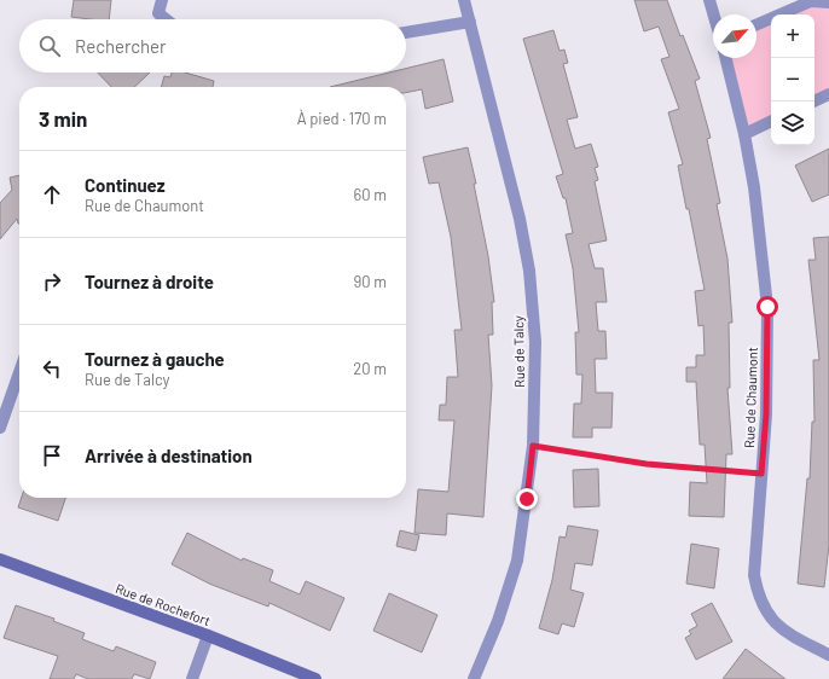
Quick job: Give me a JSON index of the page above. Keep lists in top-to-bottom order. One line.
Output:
{"streets":{"street":["Rue de Talcy","Rue de Chaumont","Rue de Rochefort"]},"north":"top right","page":{"map_buttons":["+","−"],"search":"Rechercher","heading":["3 min","À pied · 170 m"],"list":[["Continuez","Rue de Chaumont","60 m"],["Tournez à droite","90 m"],["Tournez à gauche","Rue de Talcy","20 m"],"Arrivée à destination"]}}
